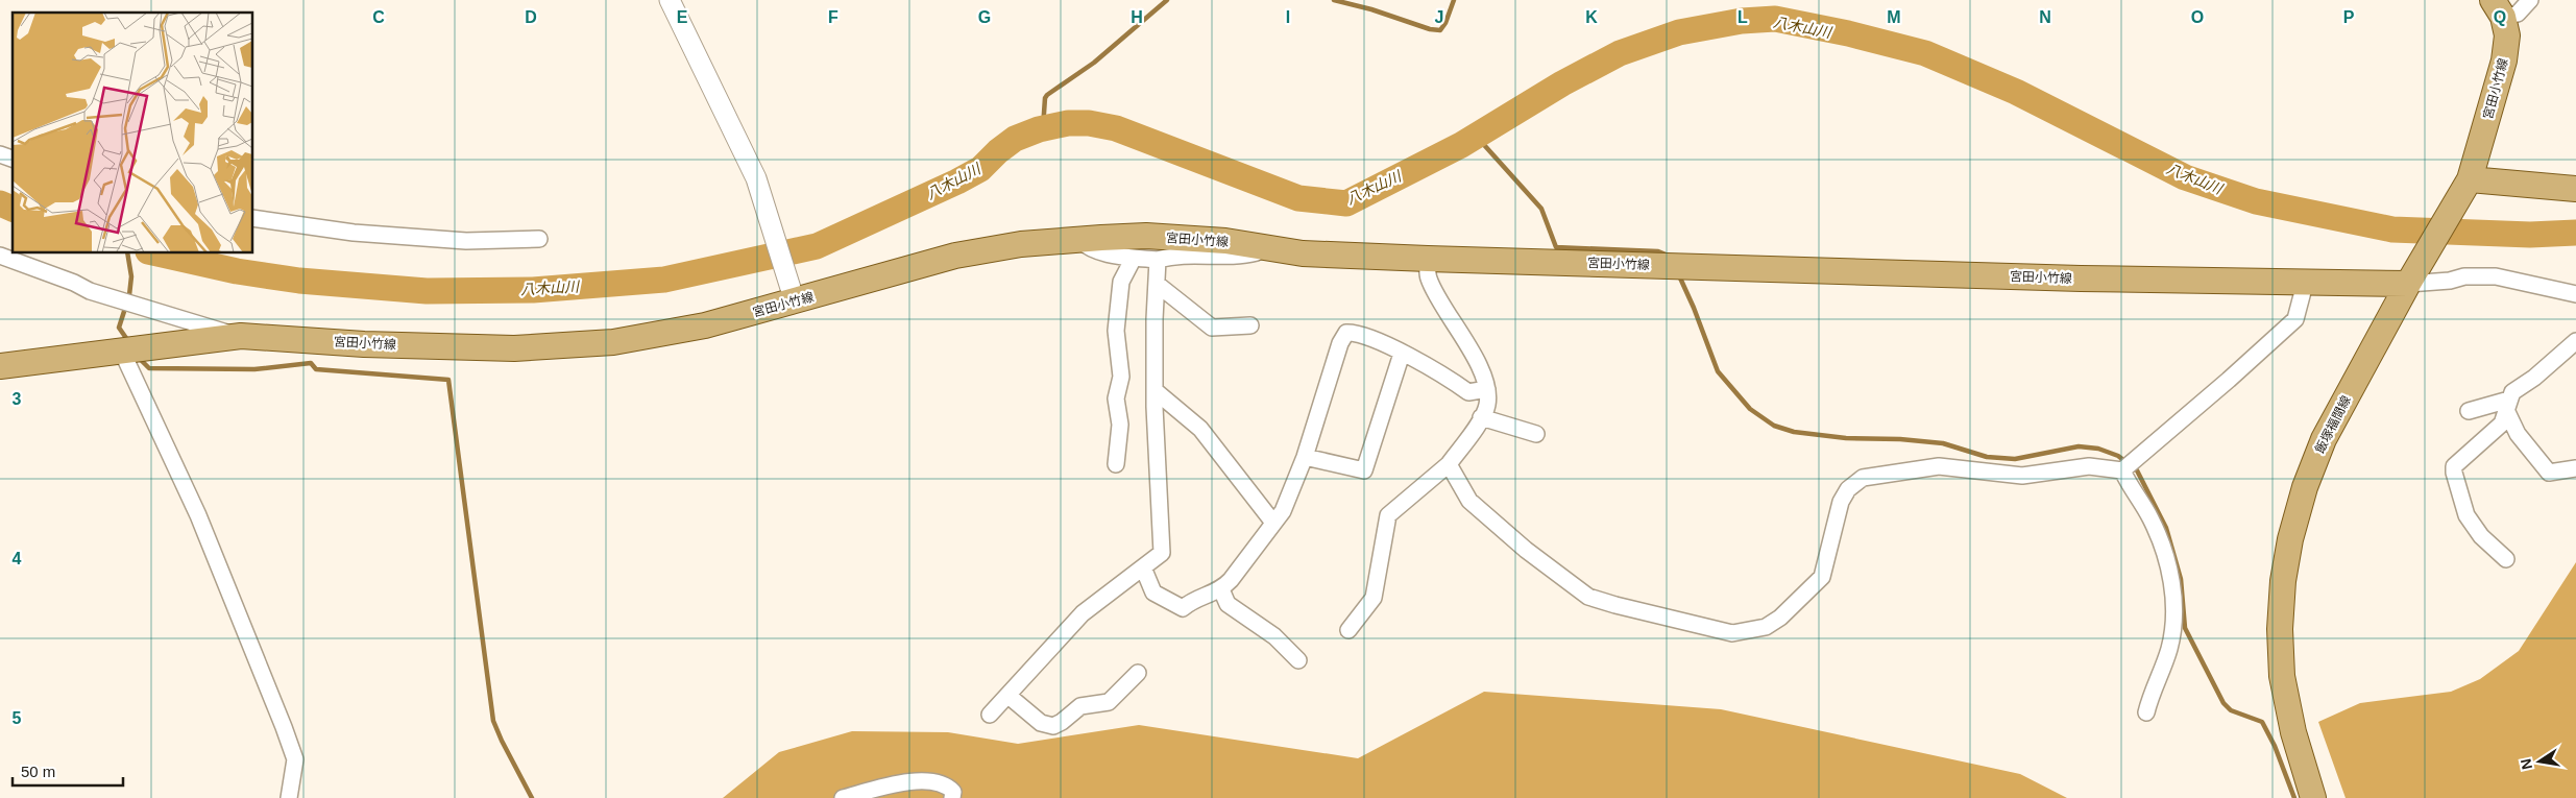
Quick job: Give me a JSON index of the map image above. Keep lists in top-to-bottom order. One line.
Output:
{"streets":{"main road":["宮田小竹線","飯塚福間線"]},"crossings":[["宮田小竹線","飯塚福間線"]],"water":["八木山川"],"scale_bar":"50 m","north":"left","grid":{"columns":["C","D","E","F","G","H","I","J","K","L","M","N","O","P","Q"],"rows":["3","4","5"]}}
